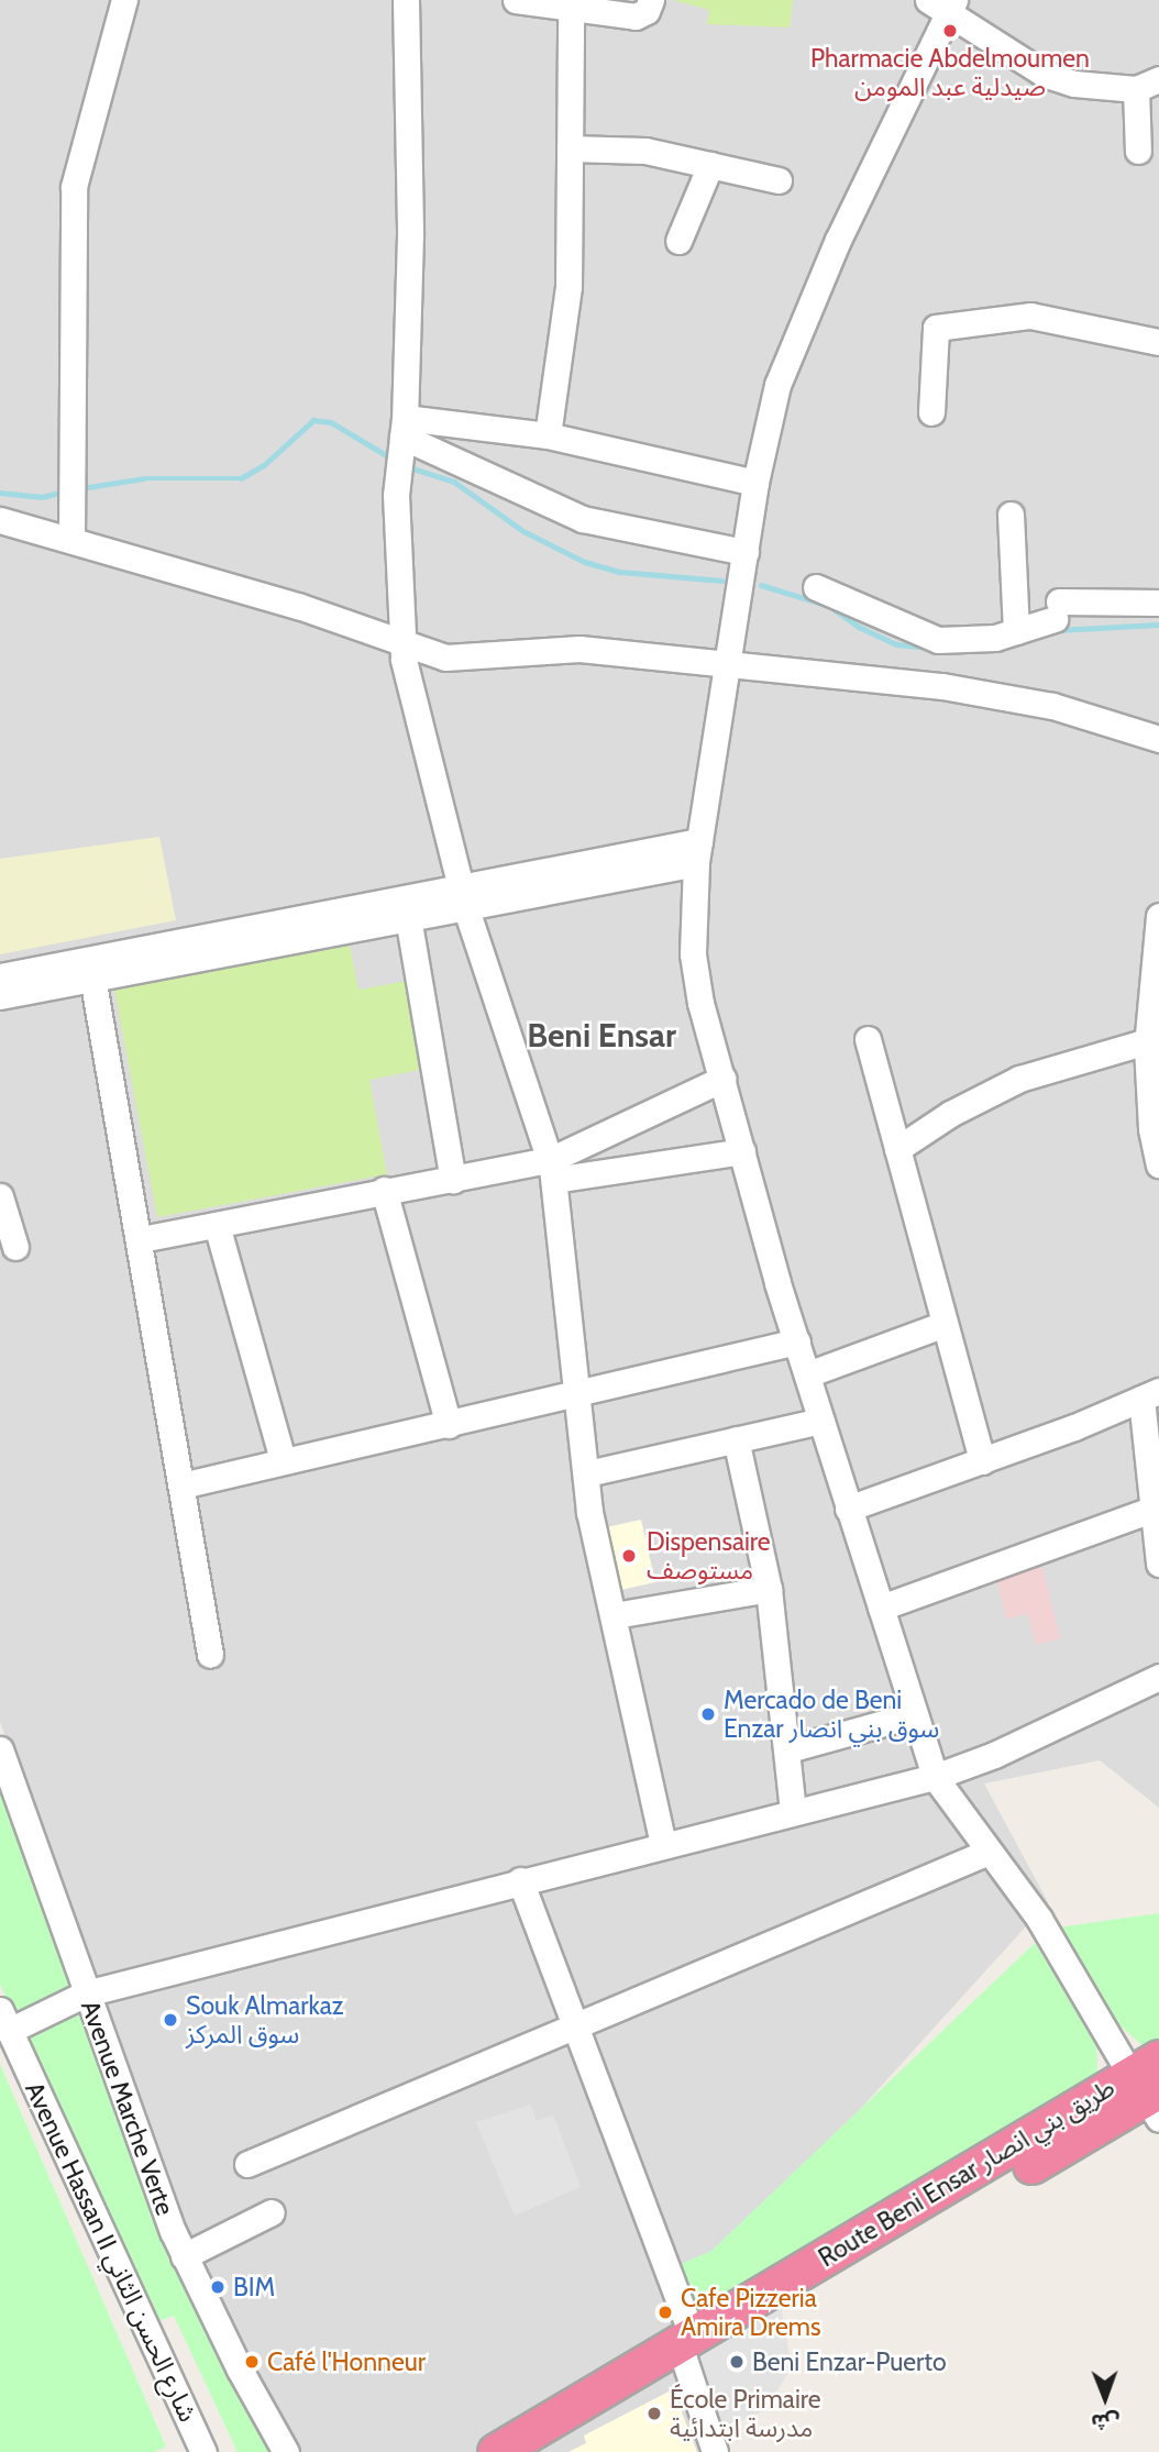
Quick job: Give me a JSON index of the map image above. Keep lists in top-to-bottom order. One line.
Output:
{"streets":{"highway":["Route Beni Ensar طريق بني انصار"],"street":["Avenue Marche Verte","Avenue Hassan II شارع الحسن الثاني"]},"districts":["Beni Ensar"],"places":["Pharmacie Abdelmoumen صيدلية عبد المومن","Dispensaire مستوصف","Mercado de Beni Enzar سوق بني انصار","Souk Almarkaz سوق المركز","BIM","Cafe Pizzeria Amira Drems","Café l'Honneur","Beni Enzar-Puerto","École Primaire مدرسة ابتدائية"],"north":"bottom"}
